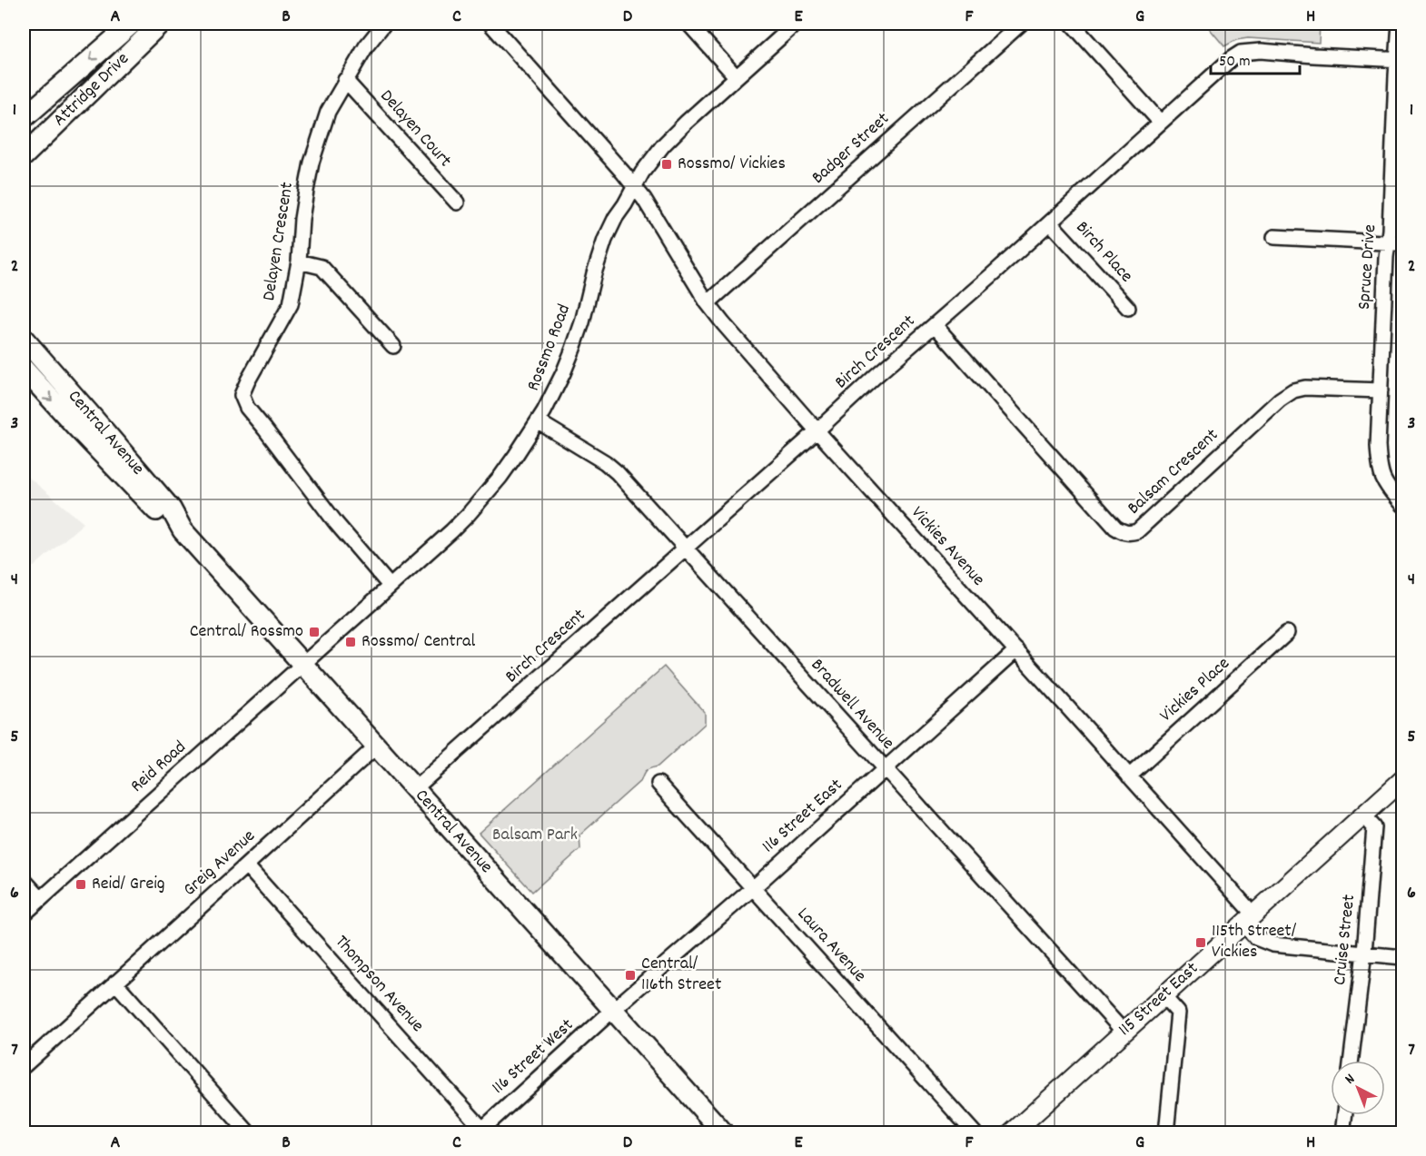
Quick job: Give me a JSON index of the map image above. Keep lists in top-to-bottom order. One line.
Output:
{"streets":{"main road":["Attridge Drive","Central Avenue"],"street":["Delayen Court","Badger Street","Delayen Crescent","Birch Place","Spruce Drive","Rossmo Road","Birch Crescent","Balsam Crescent","Vickies Avenue","Vickies Place","Bradwell Avenue","Reid Road","116 Street East","Greig Avenue","Cruise Street","Laura Avenue","Thompson Avenue","115 Street East","116 Street West"]},"crossings":[["Delayen Court","Delayen Crescent"],["Badger Street","Vickies Avenue"],["Delayen Crescent","Rossmo Road"],["Birch Place","Birch Crescent"],["Spruce Drive","Birch Crescent"],["Spruce Drive","Balsam Crescent"],["Rossmo Road","Central Avenue"],["Rossmo Road","Vickies Avenue"],["Rossmo Road","Bradwell Avenue"],["Rossmo Road","Reid Road"],["Birch Crescent","Central Avenue"],["Birch Crescent","Balsam Crescent"],["Birch Crescent","Vickies Avenue"],["Birch Crescent","Bradwell Avenue"],["Central Avenue","Reid Road"],["Central Avenue","116 Street East"],["Central Avenue","Greig Avenue"],["Central Avenue","116 Street West"],["Vickies Avenue","Vickies Place"],["Vickies Avenue","116 Street East"],["Vickies Avenue","Cruise Street"],["Vickies Avenue","115 Street East"],["Bradwell Avenue","116 Street East"],["Bradwell Avenue","115 Street East"],["116 Street East","Laura Avenue"],["116 Street East","116 Street West"],["Greig Avenue","Thompson Avenue"],["Cruise Street","115 Street East"],["Thompson Avenue","116 Street West"]],"parks":["Balsam Park"],"places":{"transit":["Rossmo/ Vickies","Central/ Rossmo","Rossmo/ Central","Reid/ Greig","115th Street/ Vickies","Central/ 116th Street"]},"scale_bar":"50 m","north":"top left","grid":{"columns":["A","B","C","D","E","F","G","H"],"rows":["1","2","3","4","5","6","7"]}}
